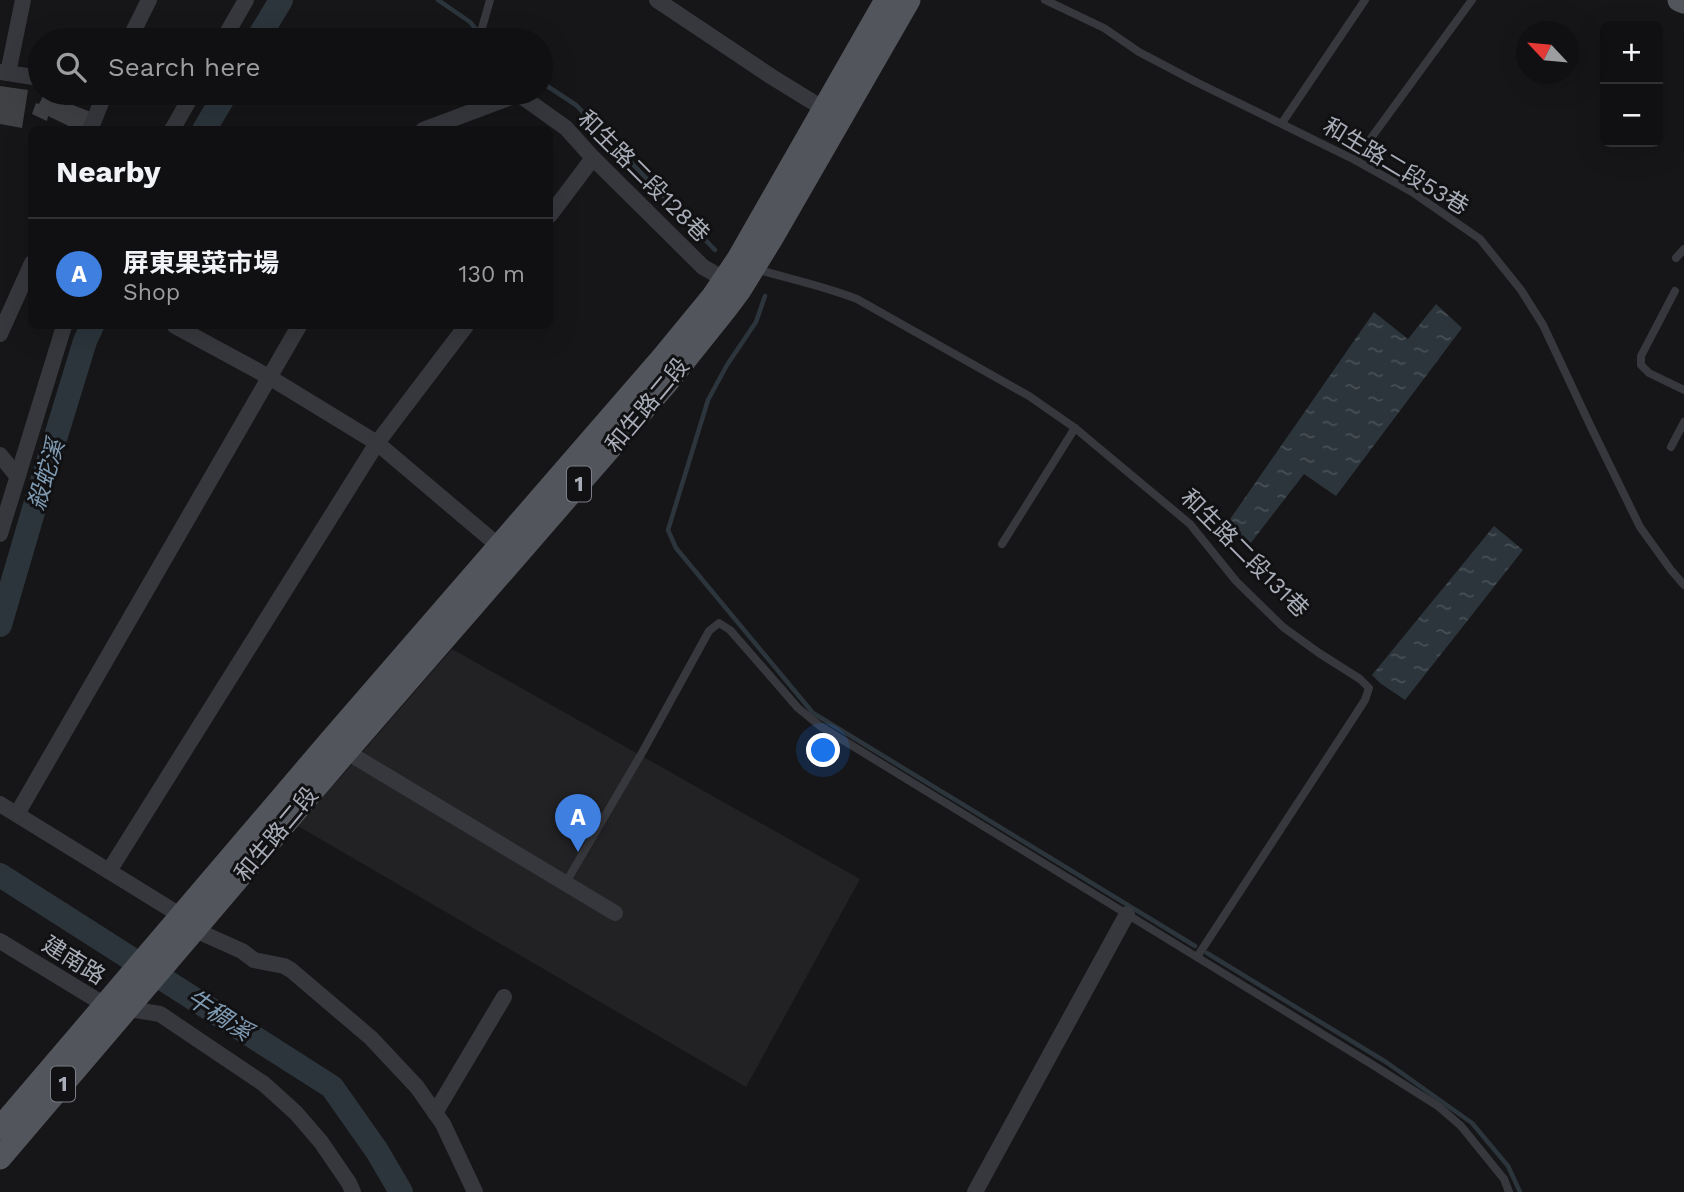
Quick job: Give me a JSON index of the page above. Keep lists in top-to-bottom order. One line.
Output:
{"streets":{"main road":["和生路二段","1"],"street":["和生路二段128巷","建南路"],"lane":["和生路二段53巷","和生路二段131巷"]},"crossings":[["和生路二段128巷","和生路二段"],["和生路二段128巷","和生路二段131巷"],["和生路二段","1"],["和生路二段","和生路二段131巷"],["1","建南路"]],"water":["殺蛇溪","牛稠溪"],"north":"top left","page":{"map_buttons":["+","−"],"search":"Search here","heading":"Nearby","list":[{"mark":"A","name":"屏東果菜市場","note":"Shop","value":"130 m"}],"pins":"A"}}
